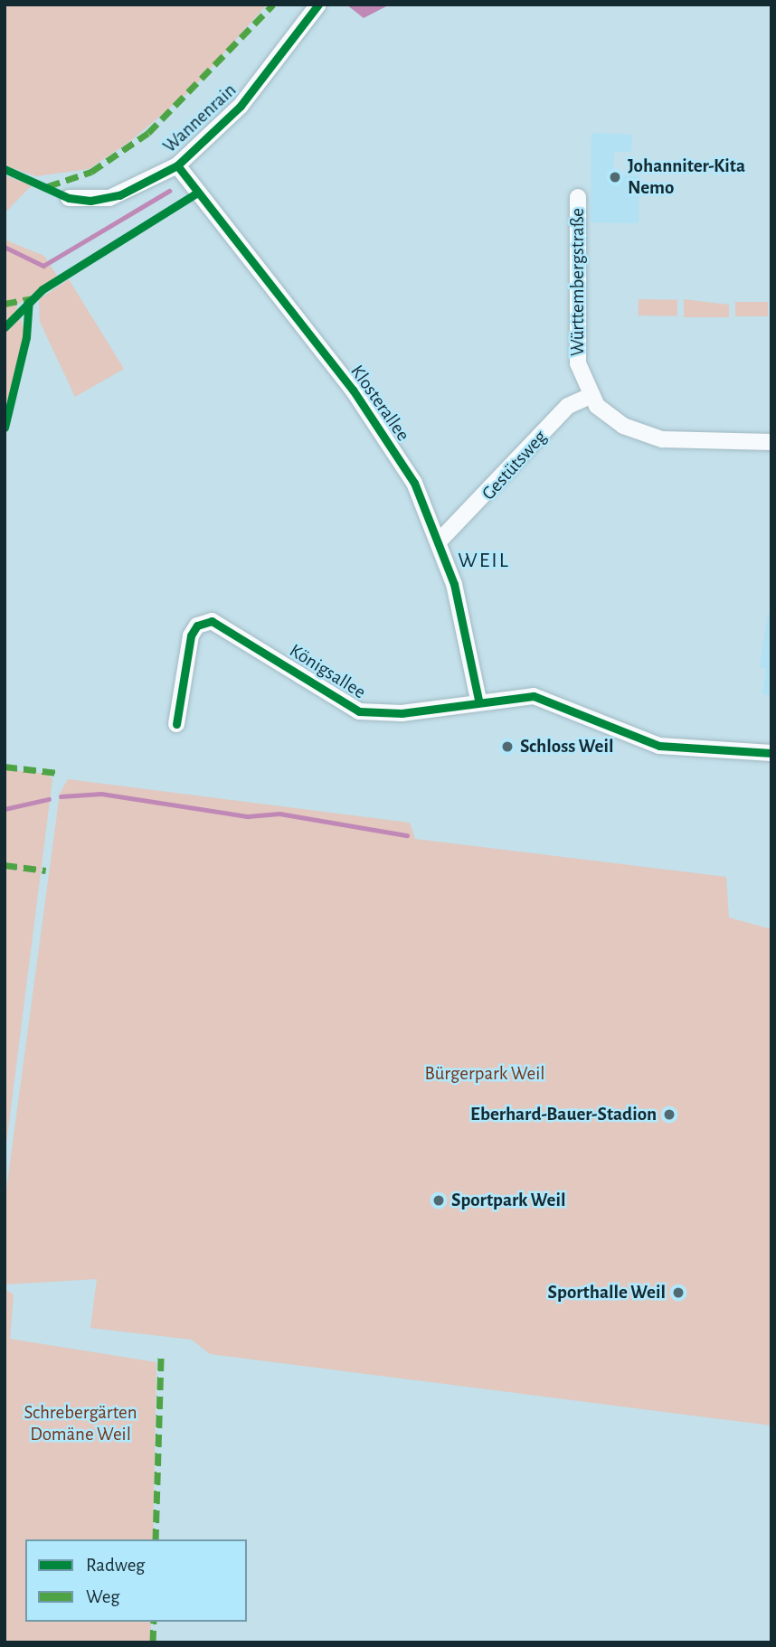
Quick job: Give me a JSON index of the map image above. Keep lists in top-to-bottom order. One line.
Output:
{"streets":{"street":["Wannenrain","Württembergstraße","Klosterallee","Gestütsweg","Königsallee"]},"crossings":[["Wannenrain","Klosterallee"],["Württembergstraße","Gestütsweg"],["Klosterallee","Gestütsweg"],["Klosterallee","Königsallee"]],"districts":["WEIL"],"parks":["Bürgerpark Weil","Schrebergärten Domäne Weil"],"places":["Johanniter-Kita Nemo","Schloss Weil","Eberhard-Bauer-Stadion","Sportpark Weil","Sporthalle Weil"],"legend":["Radweg","Weg"]}
